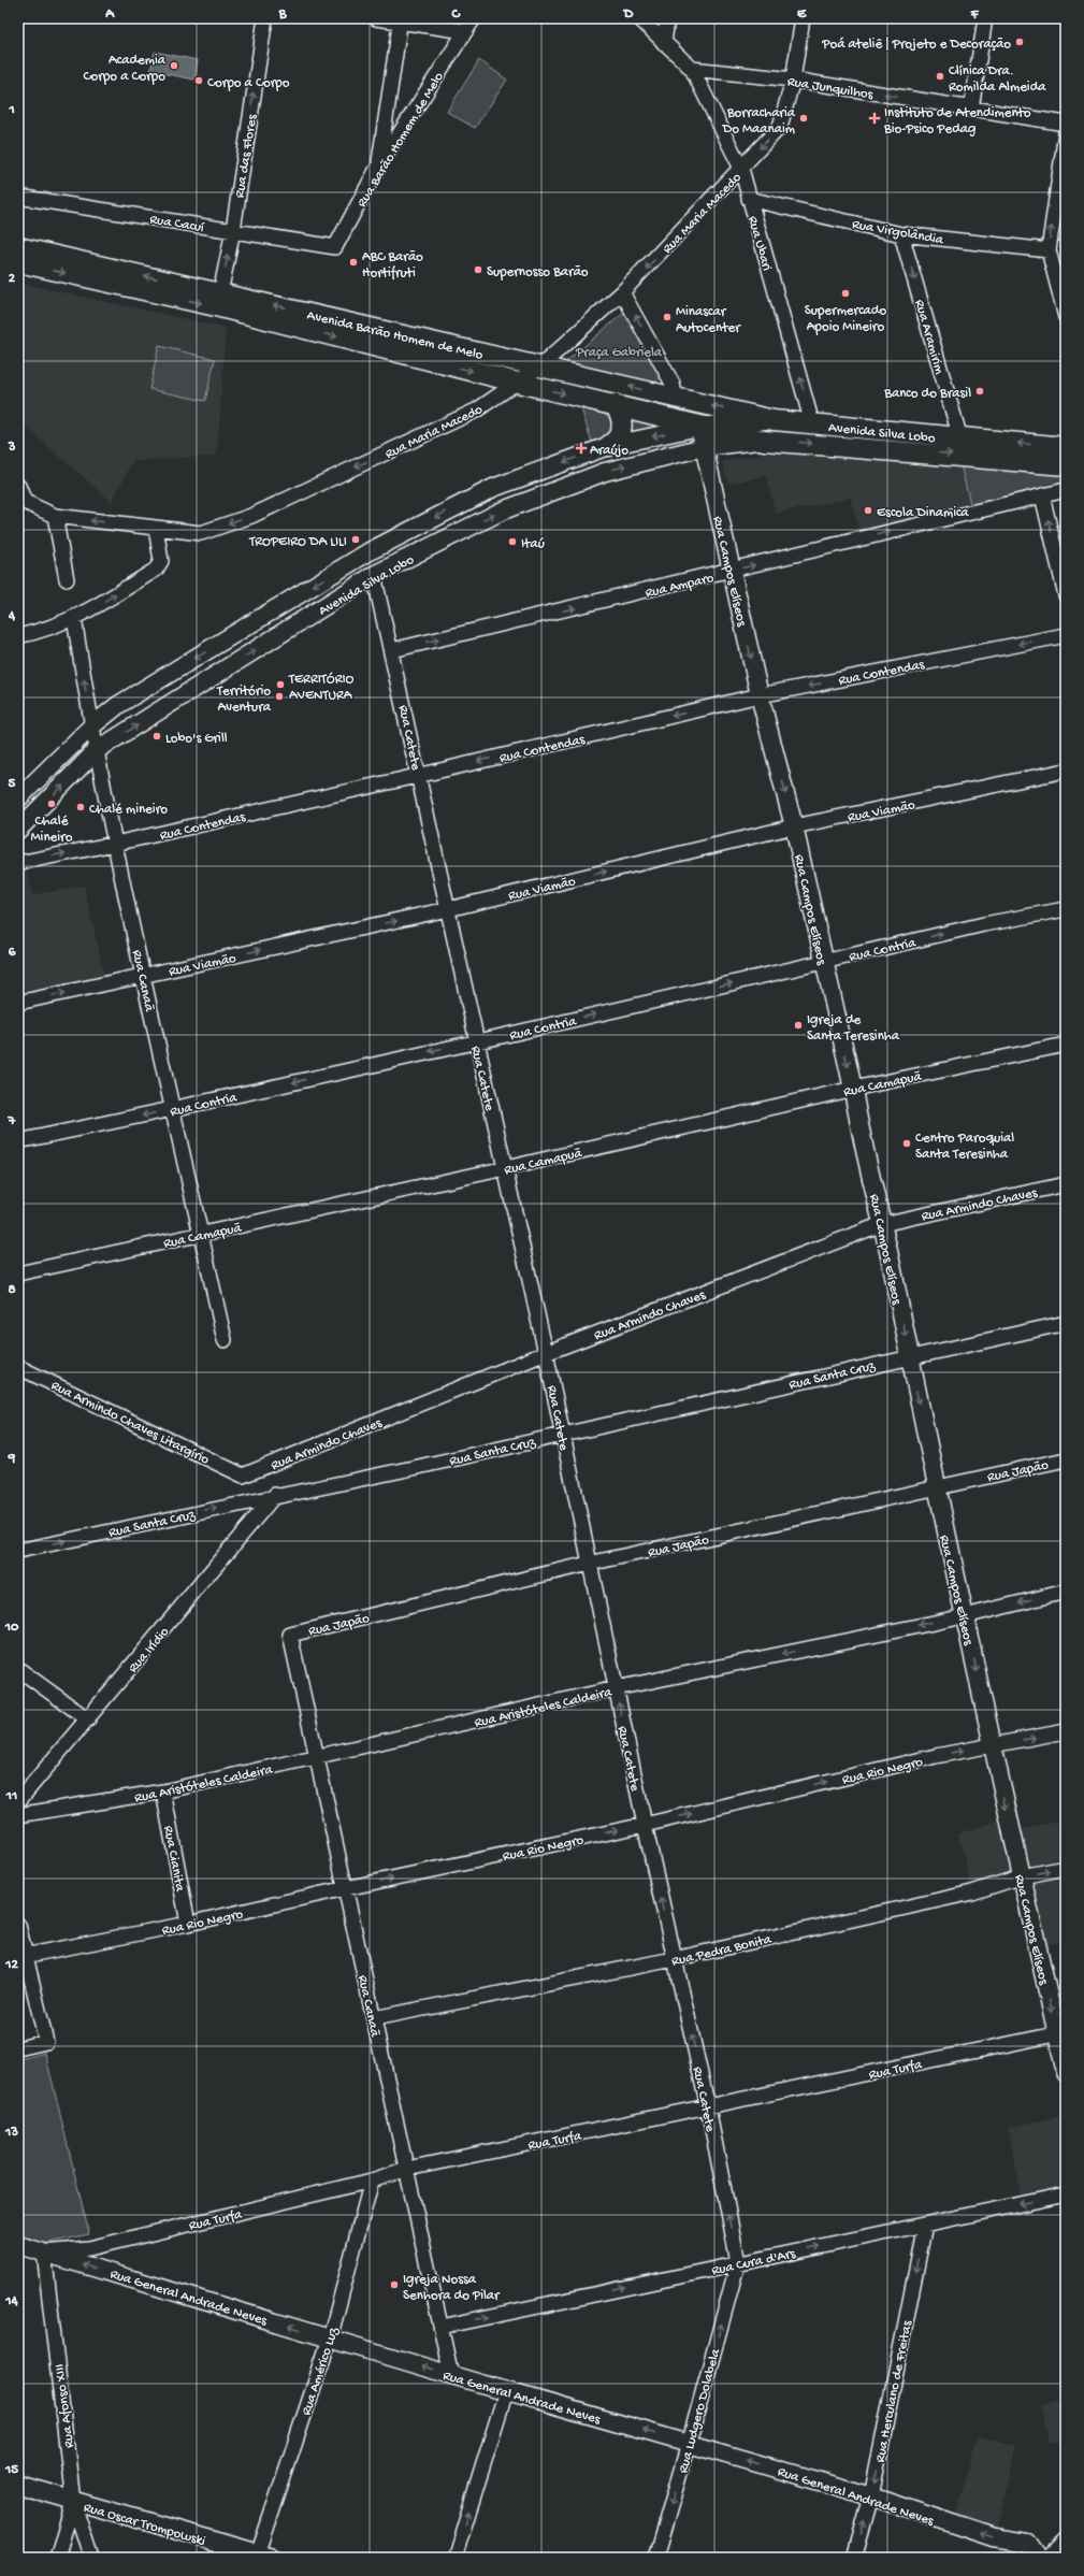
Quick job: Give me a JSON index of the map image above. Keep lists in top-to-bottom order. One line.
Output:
{"streets":{"main road":["Avenida Barão Homem de Melo","Avenida Silva Lobo"],"street":["Rua Junquilhos","Rua Barão Homem de Melo","Rua das Flores","Rua Maria Macedo","Rua Cacuí","Rua Virgolândia","Rua Ubari","Rua Aramirim","Rua Campos Elíseos","Rua Amparo","Rua Contendas","Rua Catete","Rua Viamão","Rua Contria","Rua Canaã","Rua Camapuã","Rua Armindo Chaves","Rua Santa Cruz","Rua Armindo Chaves Litargírio","Rua Japão","Rua Irídio","Rua Aristóteles Caldeira","Rua Rio Negro","Rua Cianita","Rua Pedra Bonita","Rua Turfa","Rua Cura d'Ars","Rua General Andrade Neves","Rua Américo Luz","Rua Herculano de Freitas","Rua Afonso XIII","Rua Ludgero Dolabela","Rua Oscar Trompowski"]},"crossings":[["Rua Junquilhos","Rua Maria Macedo"],["Rua Junquilhos","Rua Ubari"],["Rua Barão Homem de Melo","Rua Cacuí"],["Rua das Flores","Rua Cacuí"],["Rua das Flores","Avenida Barão Homem de Melo"],["Rua Maria Macedo","Rua Ubari"],["Rua Maria Macedo","Avenida Barão Homem de Melo"],["Rua Virgolândia","Rua Ubari"],["Rua Virgolândia","Rua Aramirim"],["Rua Ubari","Avenida Silva Lobo"],["Avenida Barão Homem de Melo","Avenida Silva Lobo"],["Avenida Barão Homem de Melo","Rua Campos Elíseos"],["Rua Aramirim","Avenida Silva Lobo"],["Avenida Silva Lobo","Rua Campos Elíseos"],["Avenida Silva Lobo","Rua Catete"],["Avenida Silva Lobo","Rua Canaã"],["Rua Campos Elíseos","Rua Amparo"],["Rua Campos Elíseos","Rua Contendas"],["Rua Campos Elíseos","Rua Viamão"],["Rua Campos Elíseos","Rua Contria"],["Rua Campos Elíseos","Rua Camapuã"],["Rua Campos Elíseos","Rua Armindo Chaves"],["Rua Campos Elíseos","Rua Santa Cruz"],["Rua Campos Elíseos","Rua Japão"],["Rua Campos Elíseos","Rua Aristóteles Caldeira"],["Rua Campos Elíseos","Rua Rio Negro"],["Rua Campos Elíseos","Rua Pedra Bonita"],["Rua Campos Elíseos","Rua Turfa"],["Rua Amparo","Rua Catete"],["Rua Contendas","Rua Catete"],["Rua Contendas","Rua Canaã"],["Rua Catete","Rua Viamão"],["Rua Catete","Rua Contria"],["Rua Catete","Rua Camapuã"],["Rua Catete","Rua Armindo Chaves"],["Rua Catete","Rua Santa Cruz"],["Rua Catete","Rua Japão"],["Rua Catete","Rua Aristóteles Caldeira"],["Rua Catete","Rua Rio Negro"],["Rua Catete","Rua Pedra Bonita"],["Rua Catete","Rua Turfa"],["Rua Catete","Rua Cura d'Ars"],["Rua Catete","Rua Ludgero Dolabela"],["Rua Viamão","Rua Canaã"],["Rua Contria","Rua Canaã"],["Rua Canaã","Rua Camapuã"],["Rua Canaã","Rua Japão"],["Rua Canaã","Rua Aristóteles Caldeira"],["Rua Canaã","Rua Rio Negro"],["Rua Canaã","Rua Pedra Bonita"],["Rua Canaã","Rua Turfa"],["Rua Canaã","Rua Cura d'Ars"],["Rua Canaã","Rua General Andrade Neves"],["Rua Armindo Chaves","Rua Armindo Chaves Litargírio"],["Rua Santa Cruz","Rua Irídio"],["Rua Aristóteles Caldeira","Rua Cianita"],["Rua Rio Negro","Rua Cianita"],["Rua Turfa","Rua General Andrade Neves"],["Rua Turfa","Rua Américo Luz"],["Rua Turfa","Rua Afonso XIII"],["Rua Cura d'Ars","Rua Herculano de Freitas"],["Rua Cura d'Ars","Rua Ludgero Dolabela"],["Rua General Andrade Neves","Rua Américo Luz"],["Rua General Andrade Neves","Rua Herculano de Freitas"],["Rua General Andrade Neves","Rua Afonso XIII"],["Rua General Andrade Neves","Rua Ludgero Dolabela"],["Rua Américo Luz","Rua Oscar Trompowski"],["Rua Afonso XIII","Rua Oscar Trompowski"]],"one_way":["Rua Junquilhos","Rua das Flores","Rua Maria Macedo","Rua Ubari","Rua Aramirim","Rua Campos Elíseos","Rua Amparo","Rua Viamão","Rua Aristóteles Caldeira","Rua Rio Negro","Rua General Andrade Neves"],"parks":["Praça Gabriela"],"places":{"other":["Poá ateliê | Projeto e Decoração","Academia Corpo a Corpo","Clínica Dra. Romilda Almeida","Corpo a Corpo","Borracharia Do Maanaim","ABC Barão Hortifruti","Supernosso Barão","Supermercado Apoio Mineiro","Minascar Autocenter","Banco do Brasil","Escola Dinamica","TROPEIRO DA LILI","Itaú","TERRITÓRIO AVENTURA","Território Aventura","Lobo's Grill","Chalé Mineiro","Chalé mineiro","Igreja de Santa Teresinha","Centro Paroquial Santa Teresinha","Igreja Nossa Senhora do Pilar"],"health":["Instituto de Atendimento Bio-Psico Pedag","Araújo"]},"grid":{"columns":["A","B","C","D","E","F"],"rows":["1","2","3","4","5","6","7","8","9","10","11","12","13","14","15"]}}
